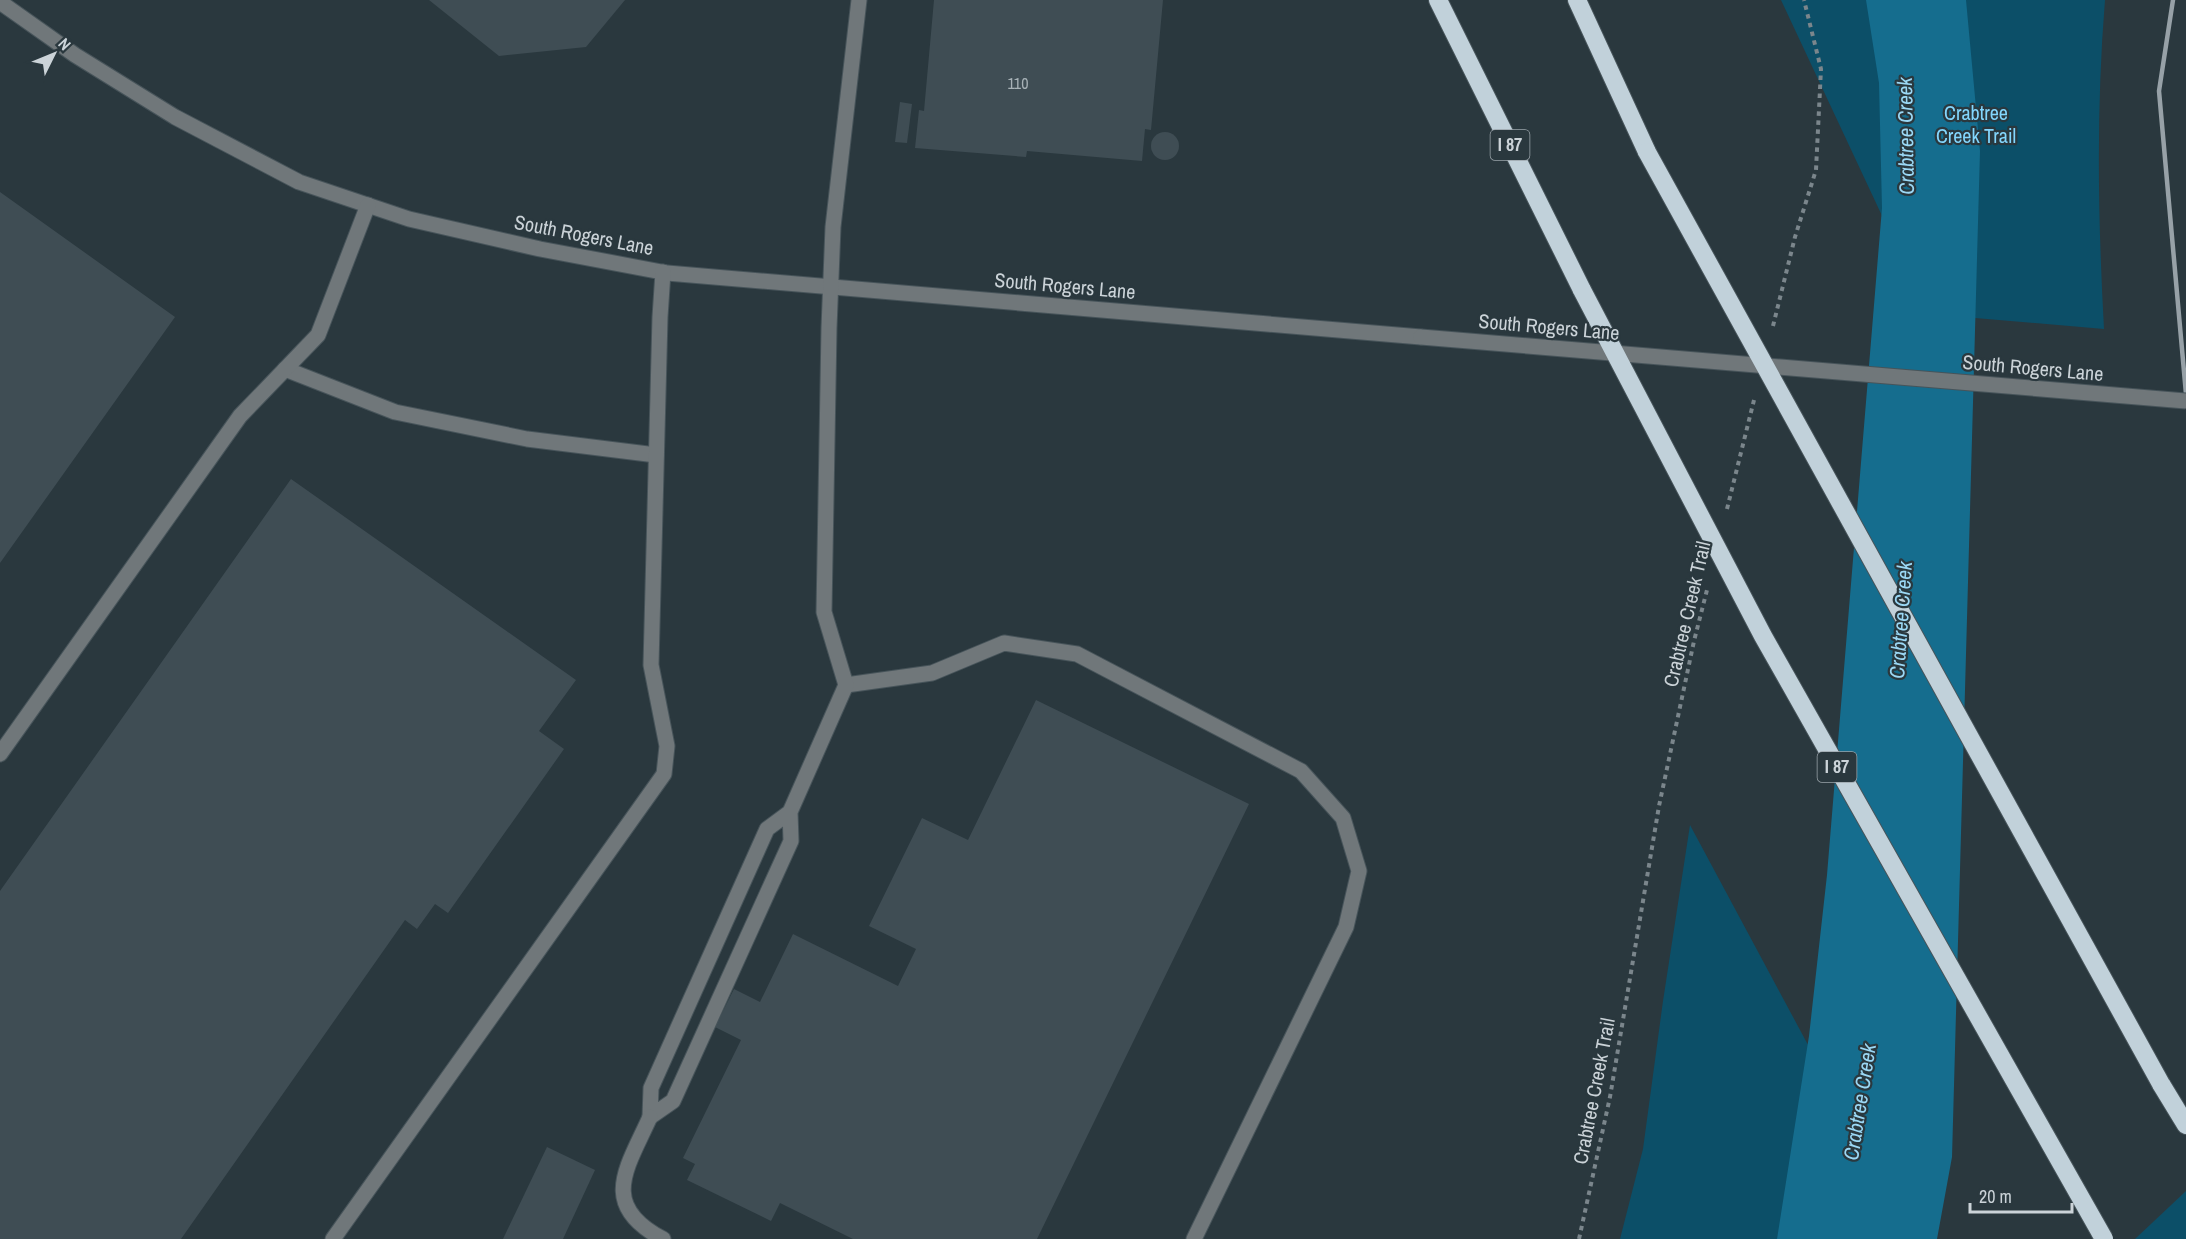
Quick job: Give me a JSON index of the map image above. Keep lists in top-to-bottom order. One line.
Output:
{"streets":{"highway":["I 87"],"street":["South Rogers Lane"],"path":["Crabtree Creek Trail"]},"water":["Crabtree Creek"],"parks":["Crabtree Creek Trail"],"house_numbers":["110"],"scale_bar":"20 m","north":"top right"}
